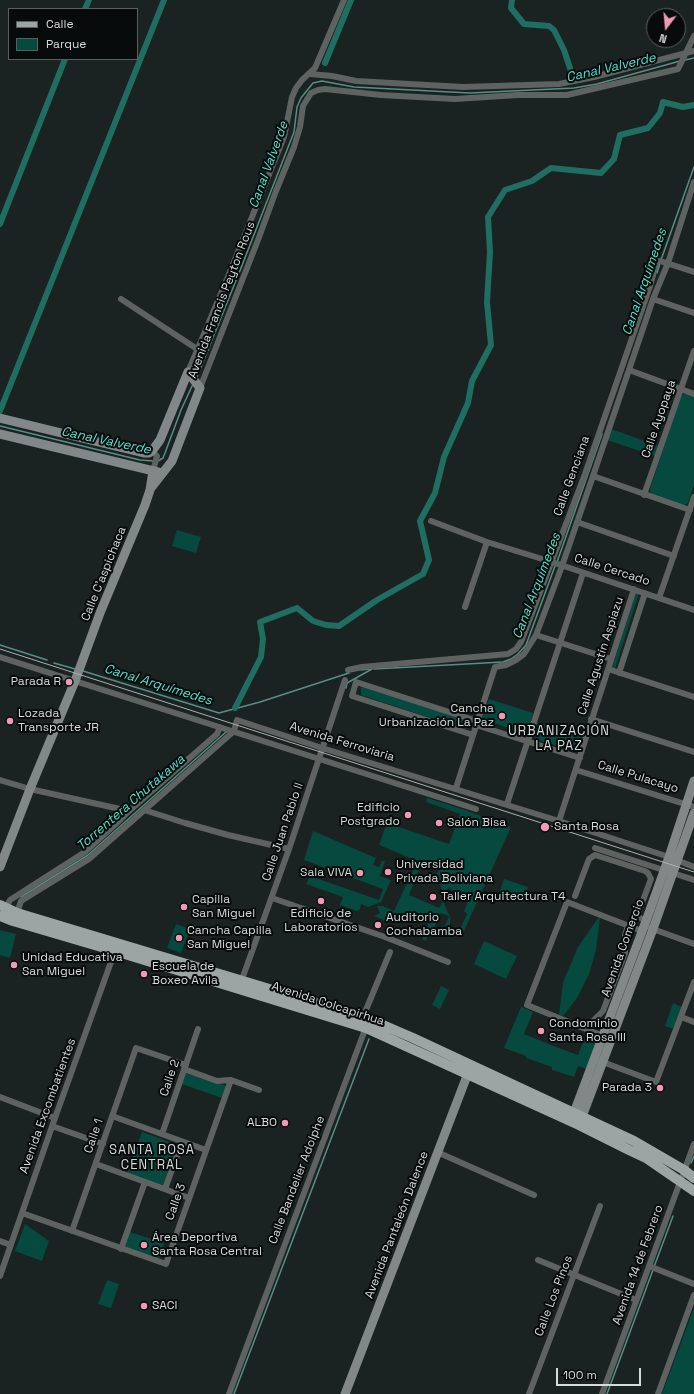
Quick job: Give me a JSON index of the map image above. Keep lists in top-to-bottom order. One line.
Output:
{"streets":{"main road":["Avenida Colcapirhua"],"street":["Avenida Francis Peyton Rous","Calle Ayopaya","Calle Genciana","Calle Cercado","Calle C'aspichaca","Calle Agustín Aspiazu","Avenida Ferroviaria","Calle Pulacayo","Calle Juan Pablo II","Avenida Comercio","Calle 2","Avenida Excombatientes","Calle 1","Calle Bandelier Adolphe","Calle 3","Avenida Pantaleón Dalence","Avenida 14 de Febrero","Calle Los Pinos"]},"crossings":[["Avenida Francis Peyton Rous","Calle C'aspichaca"],["Calle Genciana","Calle Cercado"],["Calle Cercado","Calle Agustín Aspiazu"],["Calle Agustín Aspiazu","Avenida Ferroviaria"],["Calle Agustín Aspiazu","Calle Pulacayo"],["Avenida Ferroviaria","Calle Juan Pablo II"],["Avenida Ferroviaria","Avenida Comercio"],["Calle Pulacayo","Avenida Comercio"],["Calle Juan Pablo II","Avenida Colcapirhua"],["Avenida Comercio","Avenida Colcapirhua"],["Avenida Colcapirhua","Avenida Excombatientes"],["Avenida Colcapirhua","Calle Bandelier Adolphe"],["Avenida Colcapirhua","Avenida Pantaleón Dalence"],["Avenida Colcapirhua","Avenida 14 de Febrero"],["Calle 2","Calle 1"]],"districts":["URBANIZACIÓN LA PAZ","SANTA ROSA CENTRAL"],"water":["Canal Valverde","Canal Arquímedes","Torrentera Chutakawa"],"places":["Parada R","Cancha Urbanización La Paz","Lozada Transporte JR","Edificio Postgrado","Salón Bisa","Santa Rosa","Universidad Privada Boliviana","Sala VIVA","Taller Arquitectura T4","Edificio de Laboratorios","Capilla San Miguel","Auditorio Cochabamba","Cancha Capilla San Miguel","Unidad Educativa San Miguel","Escuela de Boxeo Avila","Condominio Santa Rosa III","Parada 3","ALBO","Área Deportiva Santa Rosa Central","SACI"],"legend":["Calle","Parque"],"scale_bar":"100 m","north":"bottom"}
